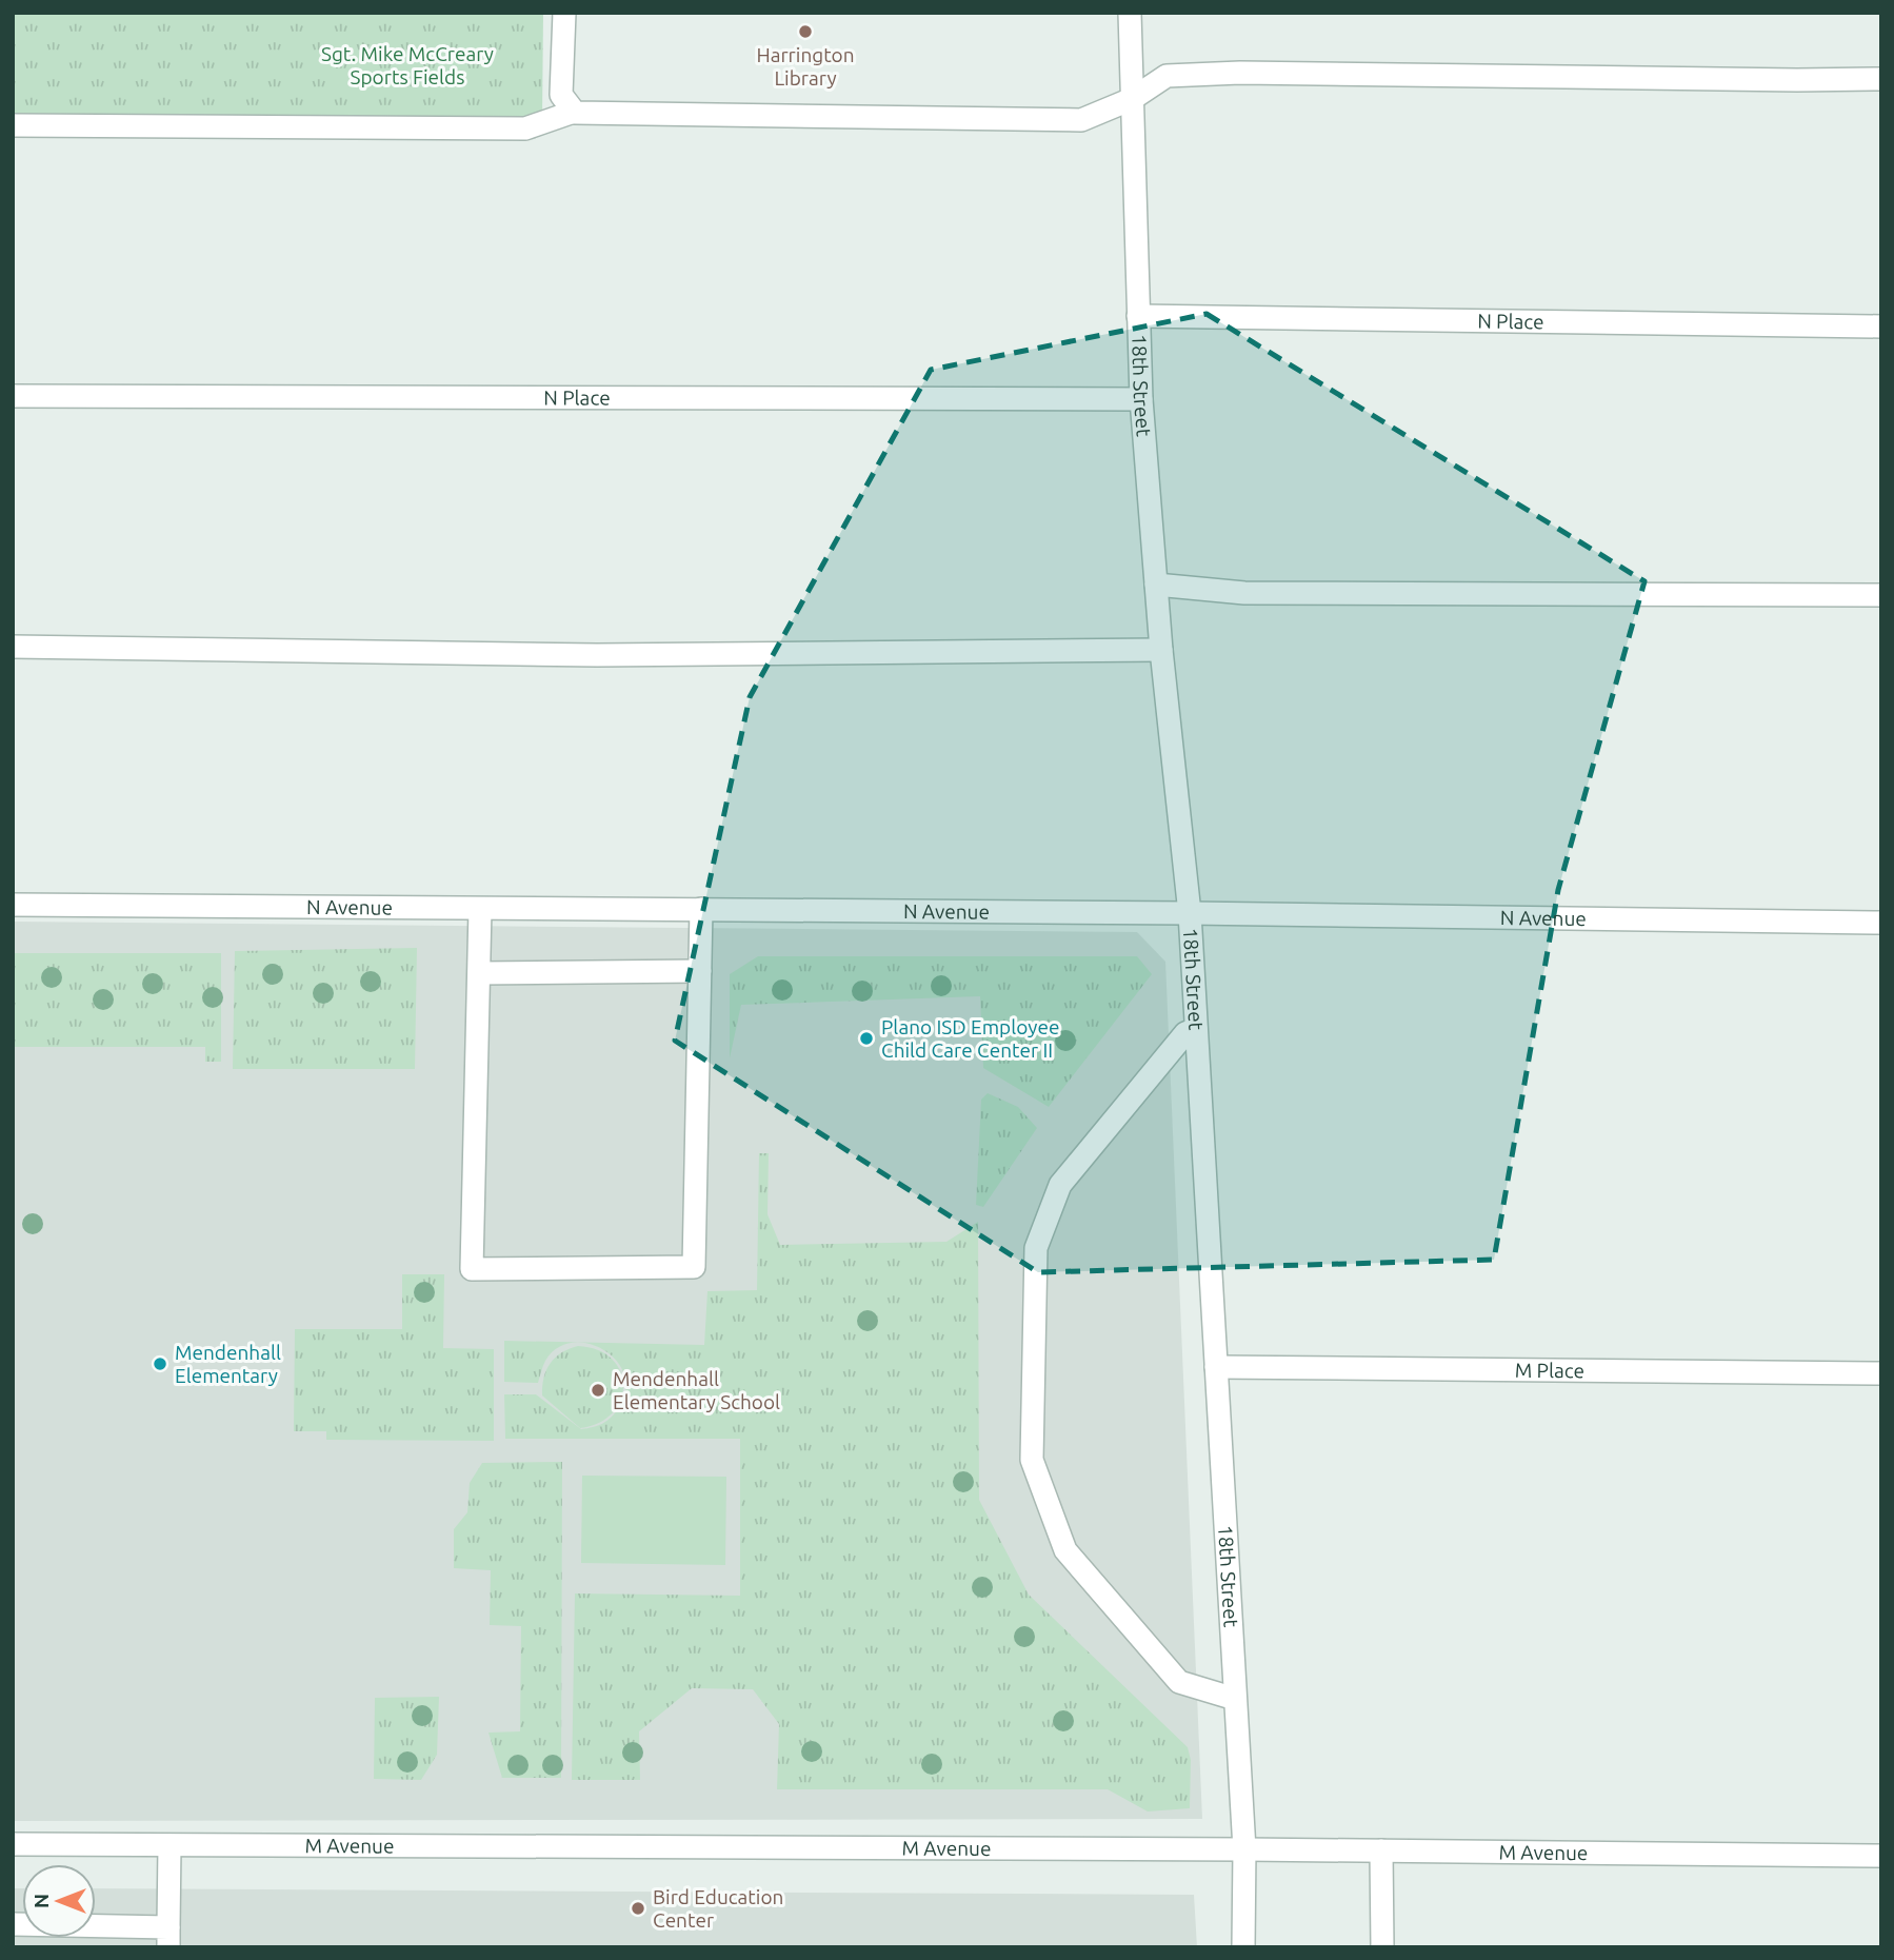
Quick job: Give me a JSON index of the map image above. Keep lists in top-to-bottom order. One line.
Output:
{"streets":{"street":["N Place","18th Street","N Avenue","M Place","M Avenue"]},"crossings":[["N Place","18th Street"],["18th Street","N Avenue"],["18th Street","M Place"],["18th Street","M Avenue"]],"parks":["Sgt. Mike McCreary Sports Fields"],"places":["Harrington Library","Plano ISD Employee Child Care Center II","Mendenhall Elementary","Mendenhall Elementary School","Bird Education Center"],"north":"left"}
